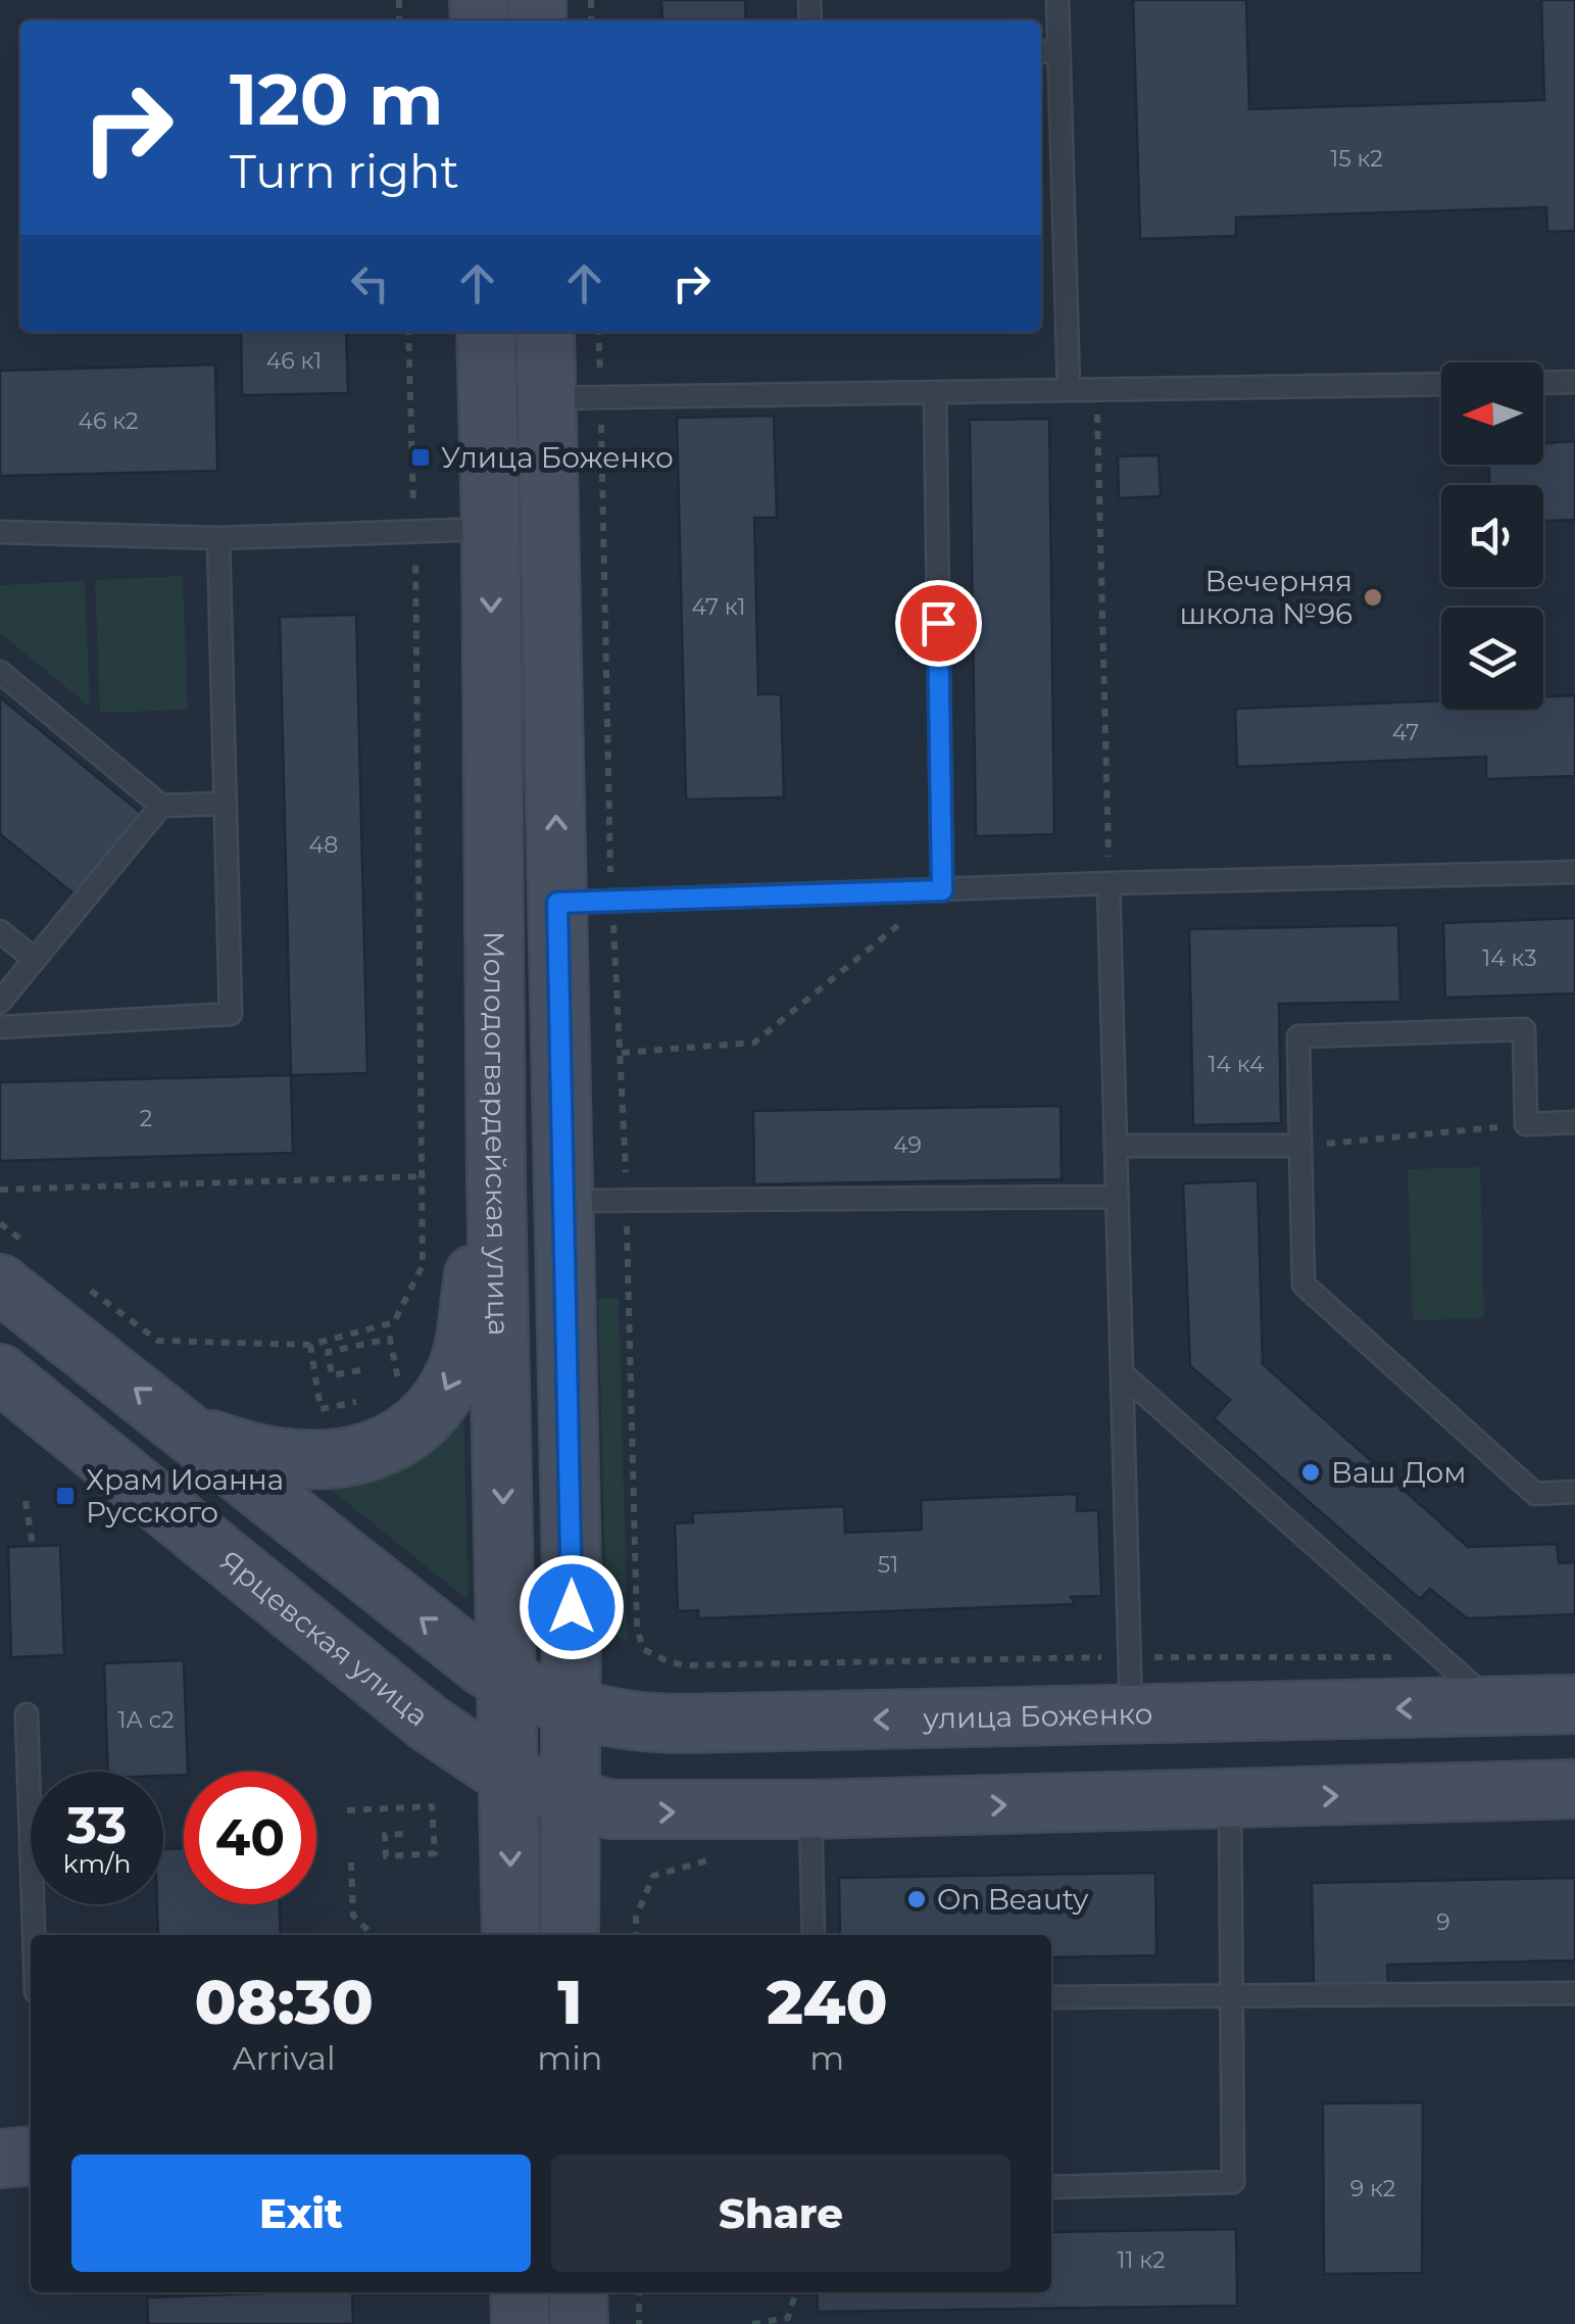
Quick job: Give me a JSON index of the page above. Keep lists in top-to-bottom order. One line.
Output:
{"streets":{"main road":["Молодогвардейская улица","Ярцевская улица","улица Боженко"]},"crossings":[["Молодогвардейская улица","Ярцевская улица"],["Молодогвардейская улица","улица Боженко"]],"places":{"transit":["Улица Боженко","Храм Иоанна Русского"],"other":["Вечерняя школа №96","Ваш Дом","On Beauty"]},"house_numbers":["15 к2","46 к1","46 к2","47 к1","47","48","14 к3","14 к4","2","49","51","1А с2","9","9 к2","11 к2"],"north":"left","page":{"turn":["120 m","Turn right"],"speed":"33 km/h","limit":"40","eta":["08:30","Arrival","1","min","240","m"],"buttons":["Exit","Share"]}}
